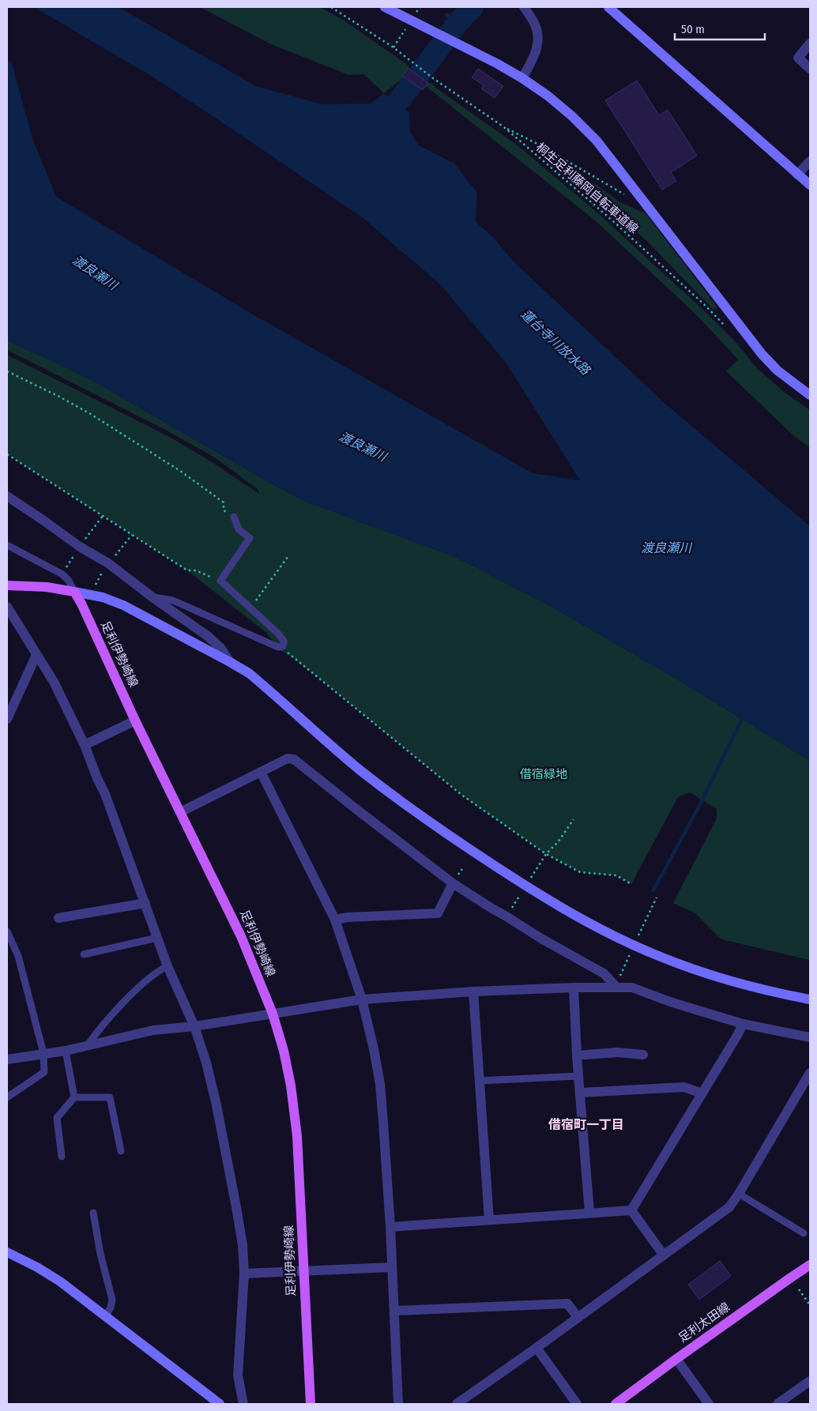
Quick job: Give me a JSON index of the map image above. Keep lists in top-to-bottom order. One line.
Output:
{"streets":{"main road":["足利伊勢崎線","足利太田線"],"path":["桐生足利藤岡自転車道線"]},"districts":["借宿町一丁目"],"water":["渡良瀬川","蓮台寺川放水路"],"parks":["借宿緑地"],"scale_bar":"50 m"}
